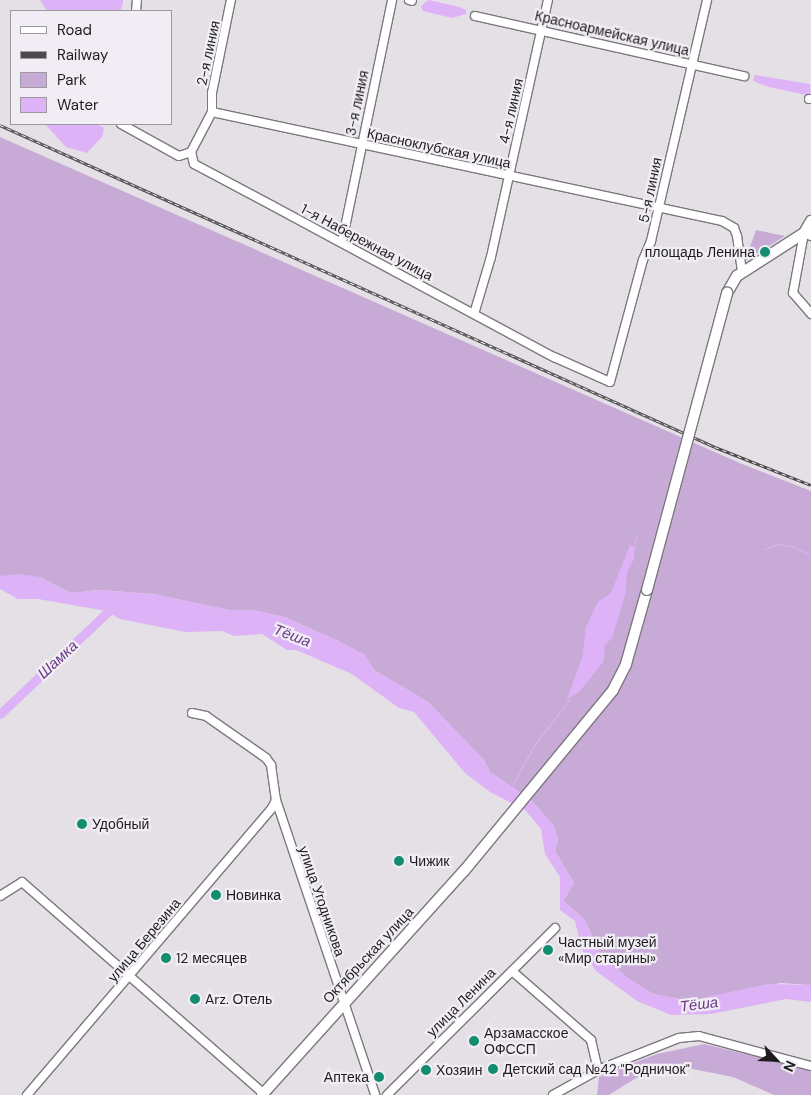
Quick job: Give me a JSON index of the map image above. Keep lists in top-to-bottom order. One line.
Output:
{"streets":{"main road":["Октябрьская улица"],"street":["Красноармейская улица","2-я линия","3-я линия","4-я линия","Красноклубская улица","5-я линия","1-я Набережная улица","улица Угодникова","улица Березина","улица Ленина"]},"crossings":[["Красноармейская улица","4-я линия"],["Красноармейская улица","5-я линия"],["2-я линия","Красноклубская улица"],["3-я линия","Красноклубская улица"],["3-я линия","1-я Набережная улица"],["4-я линия","Красноклубская улица"],["4-я линия","1-я Набережная улица"],["Красноклубская улица","5-я линия"],["Красноклубская улица","Октябрьская улица"],["5-я линия","1-я Набережная улица"],["улица Угодникова","улица Березина"],["улица Угодникова","Октябрьская улица"]],"water":["Тёша","Шамка"],"places":["площадь Ленина","Удобный","Чижик","Новинка","Частный музей «Мир старины»","12 месяцев","Arz. Отель","Арзамасское ОФССП","Детский сад №42 \"Родничок\"","Хозяин","Аптека"],"legend":["Road","Railway","Park","Water"],"north":"bottom right"}
